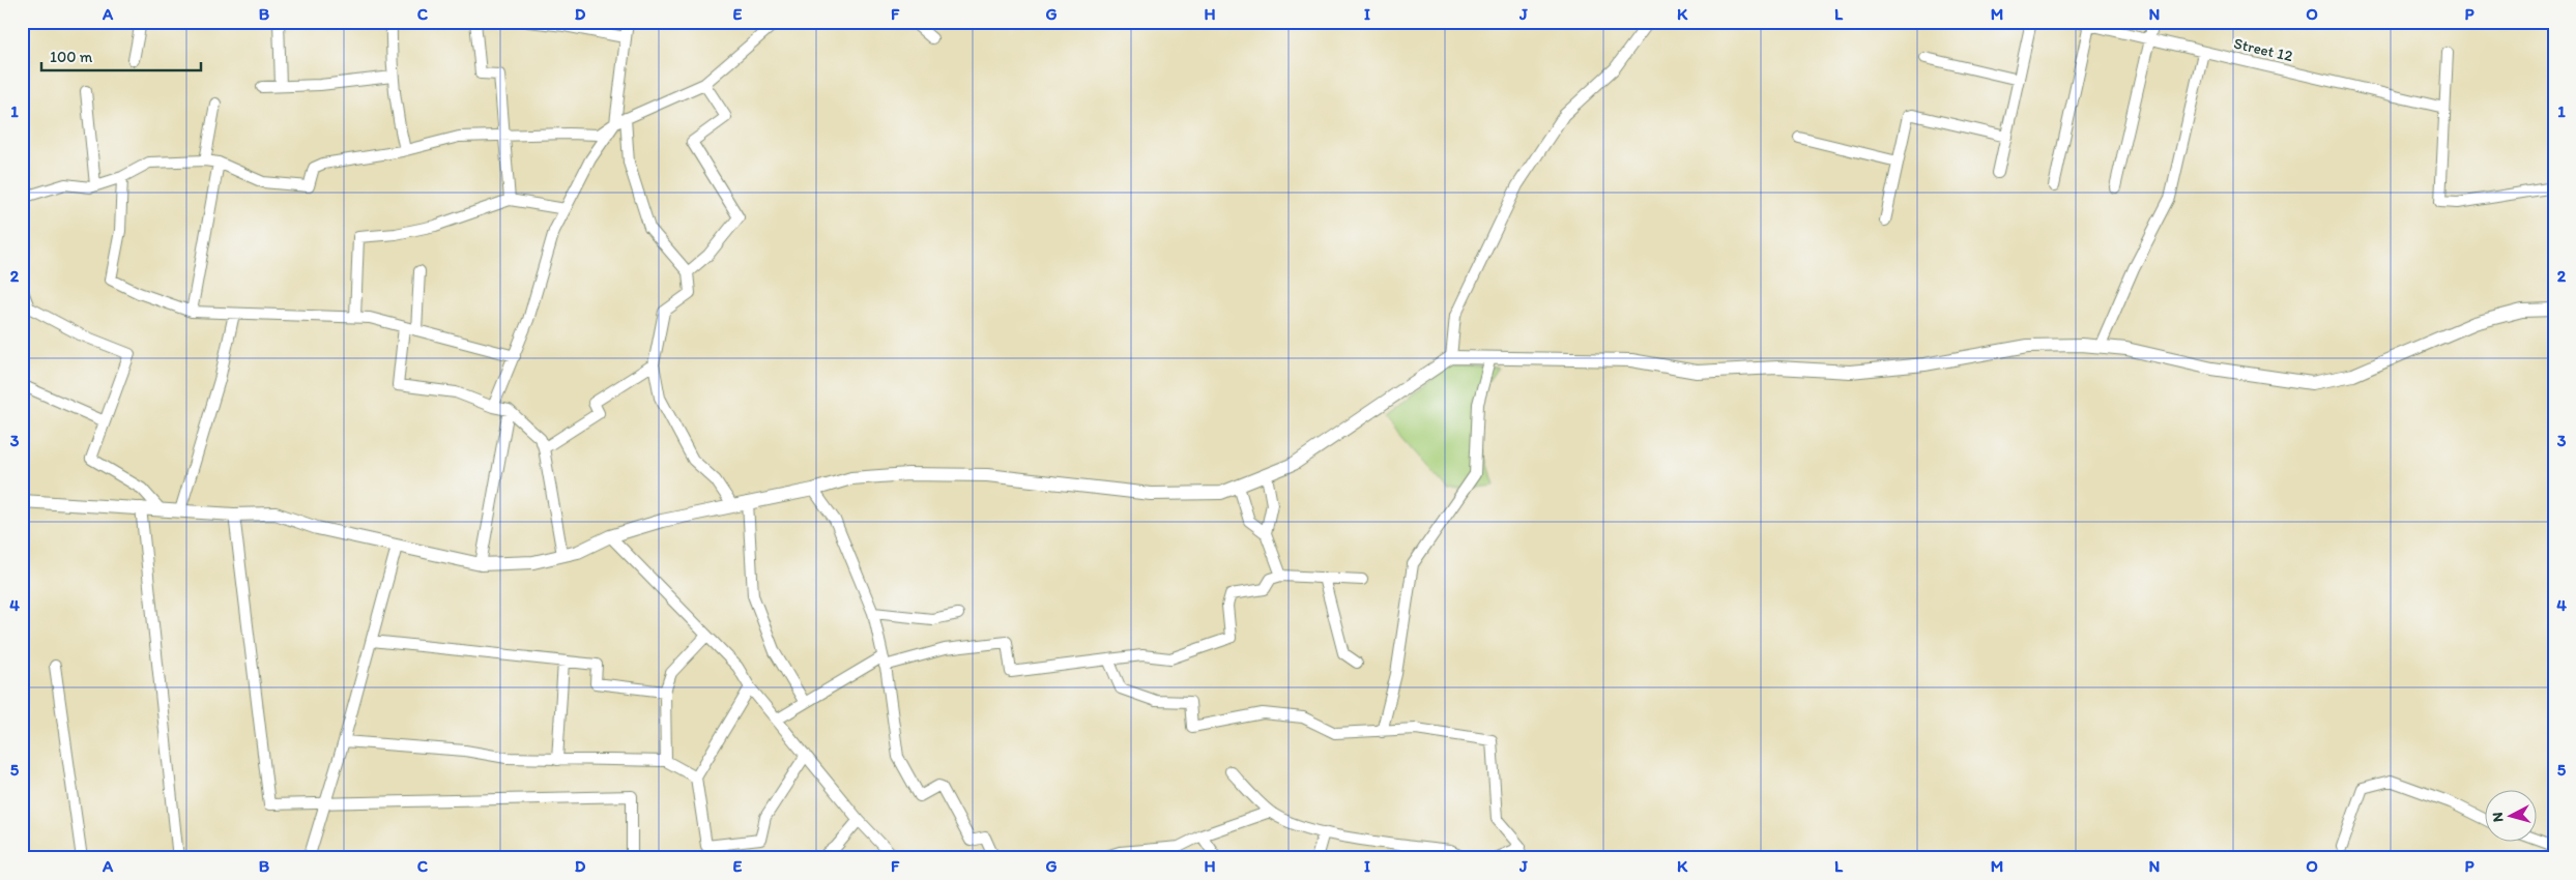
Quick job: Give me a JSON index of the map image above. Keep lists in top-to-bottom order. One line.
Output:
{"streets":{"street":["Street 12"]},"scale_bar":"100 m","north":"left","grid":{"columns":["A","B","C","D","E","F","G","H","I","J","K","L","M","N","O","P"],"rows":["1","2","3","4","5"]}}
